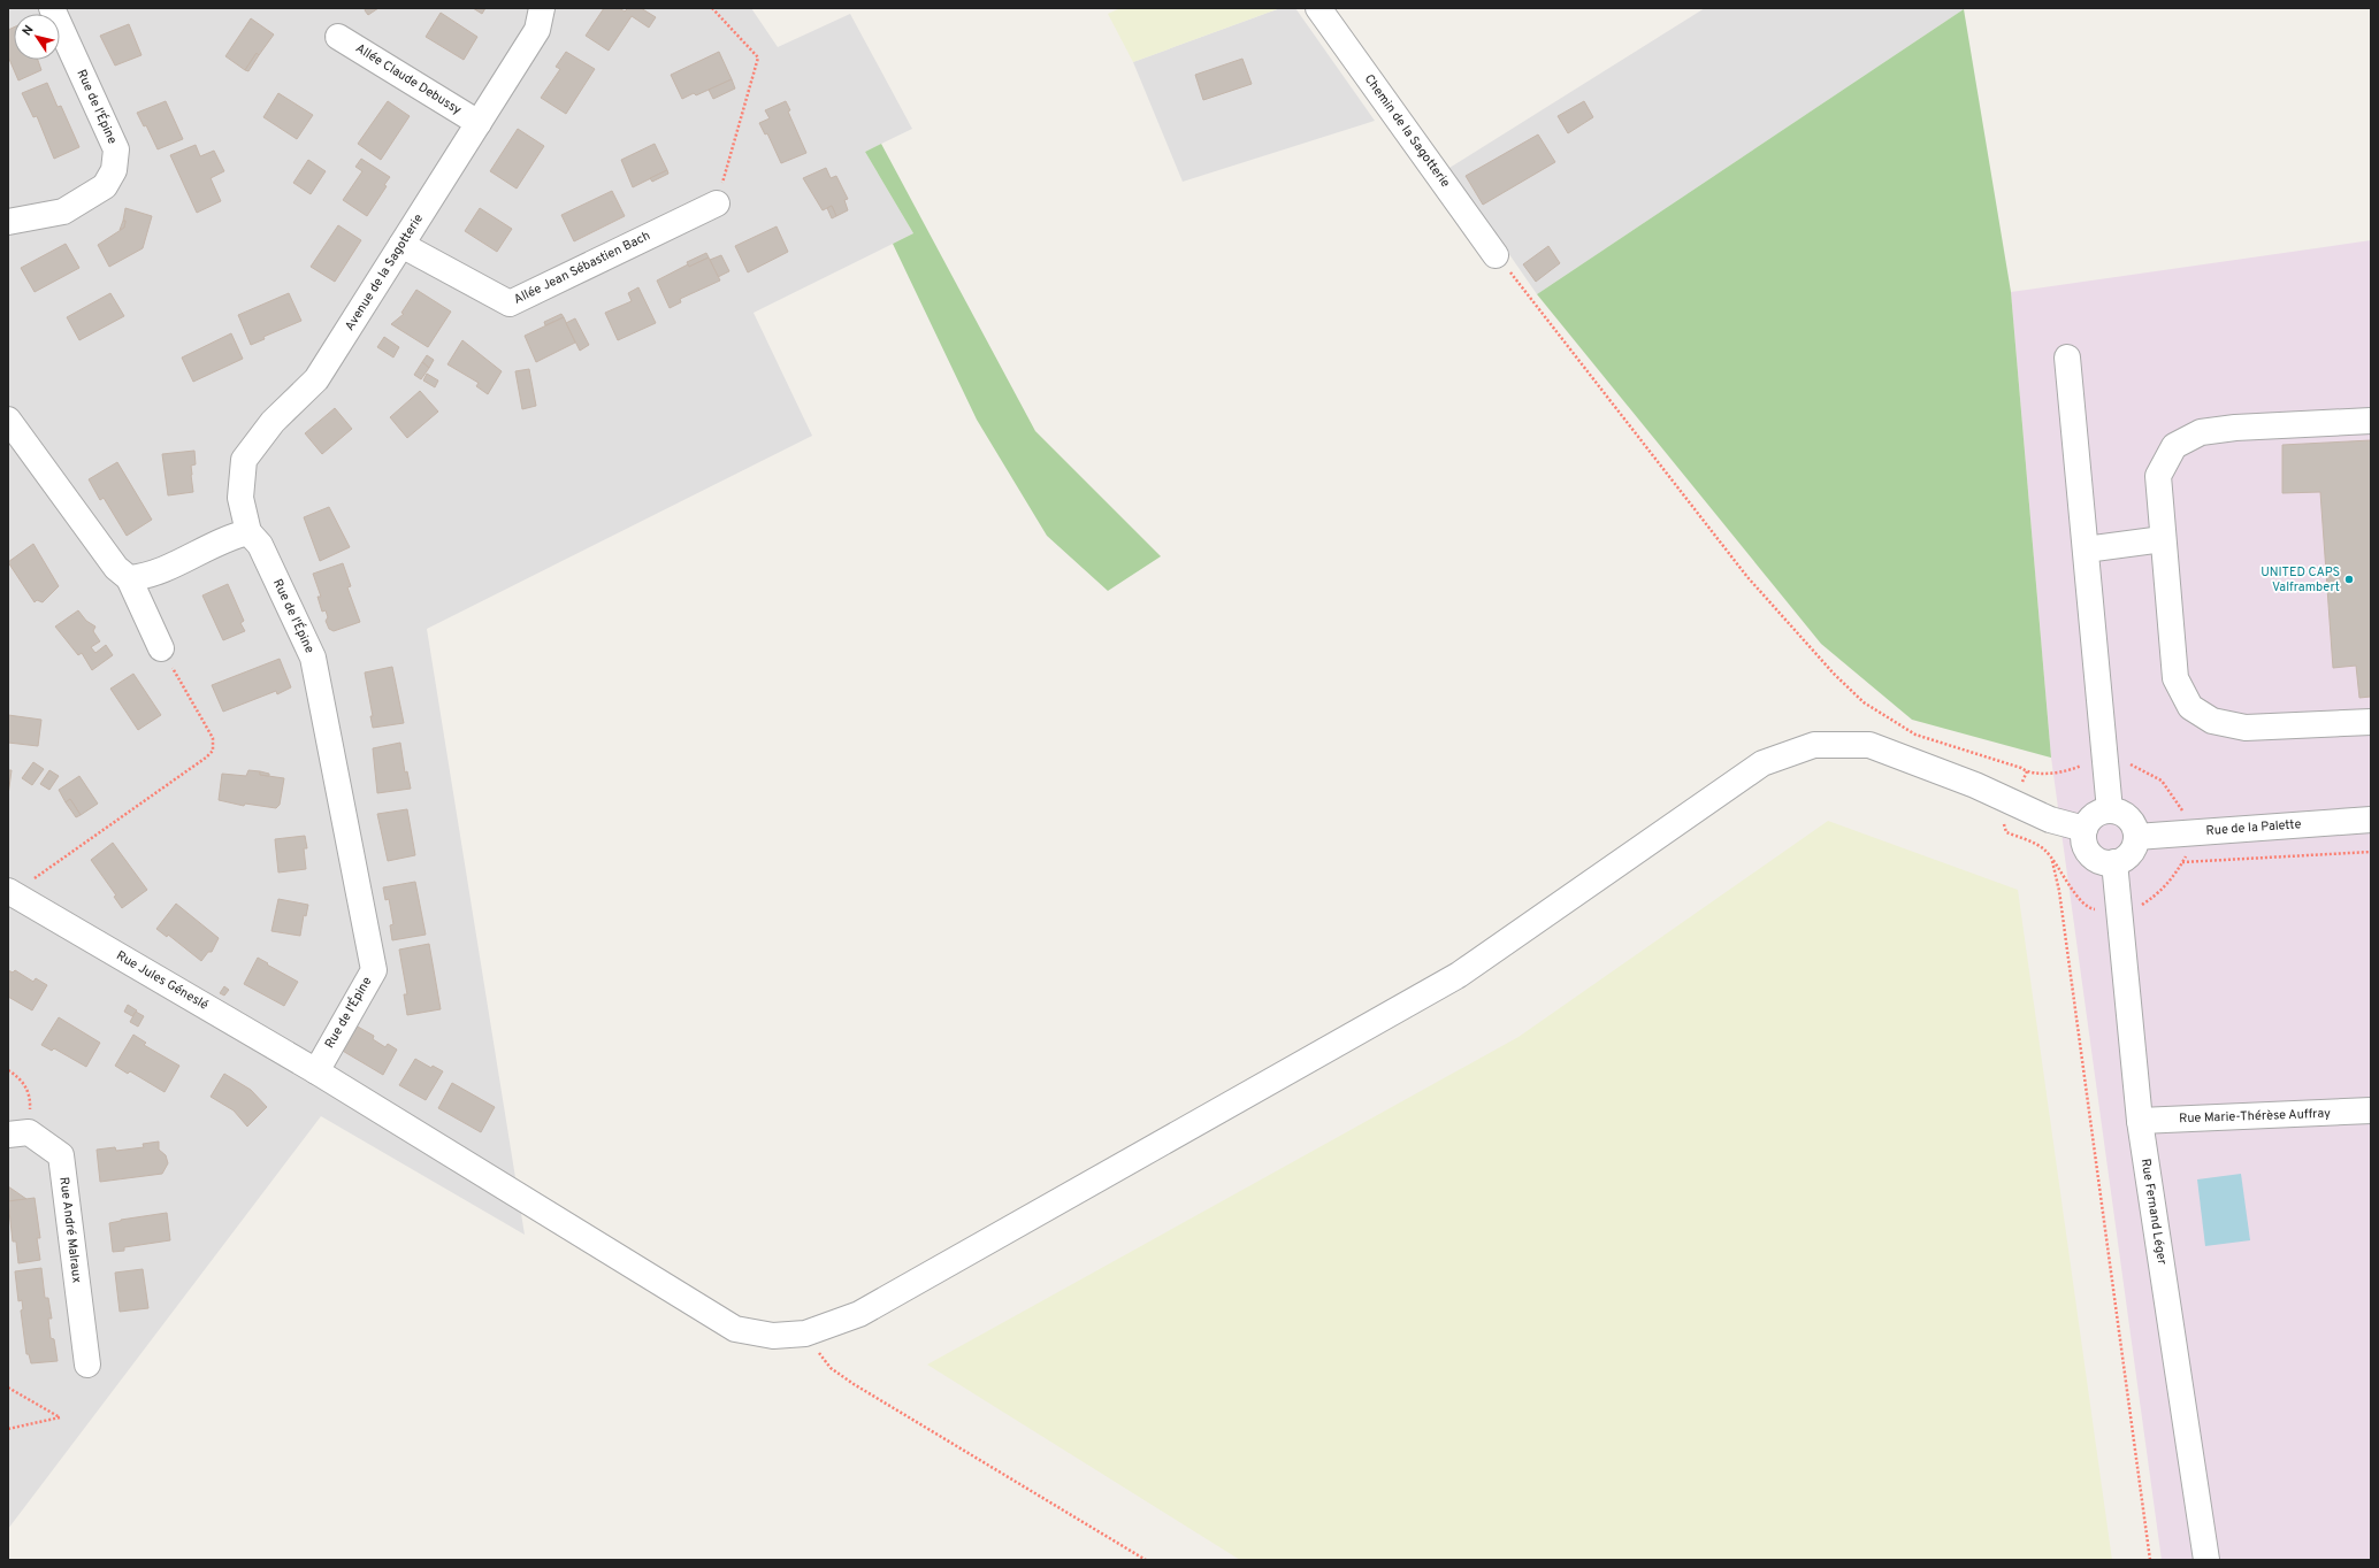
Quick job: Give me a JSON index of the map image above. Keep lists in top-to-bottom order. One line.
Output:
{"streets":{"street":["Allée Claude Debussy","Rue de l'Épine","Chemin de la Sagotterie","Allée Jean Sébastien Bach","Avenue de la Sagotterie","Rue de la Palette","Rue Jules Géneslé","Rue Marie-Thérèse Auffray","Rue Fernand Léger","Rue André Malraux"]},"crossings":[["Allée Claude Debussy","Avenue de la Sagotterie"],["Rue de l'Épine","Avenue de la Sagotterie"],["Rue de l'Épine","Rue Jules Géneslé"],["Allée Jean Sébastien Bach","Avenue de la Sagotterie"],["Rue de la Palette","Rue Jules Géneslé"],["Rue de la Palette","Rue Fernand Léger"],["Rue Jules Géneslé","Rue Fernand Léger"],["Rue Marie-Thérèse Auffray","Rue Fernand Léger"]],"places":["UNITED CAPS Valframbert"],"north":"top left"}
